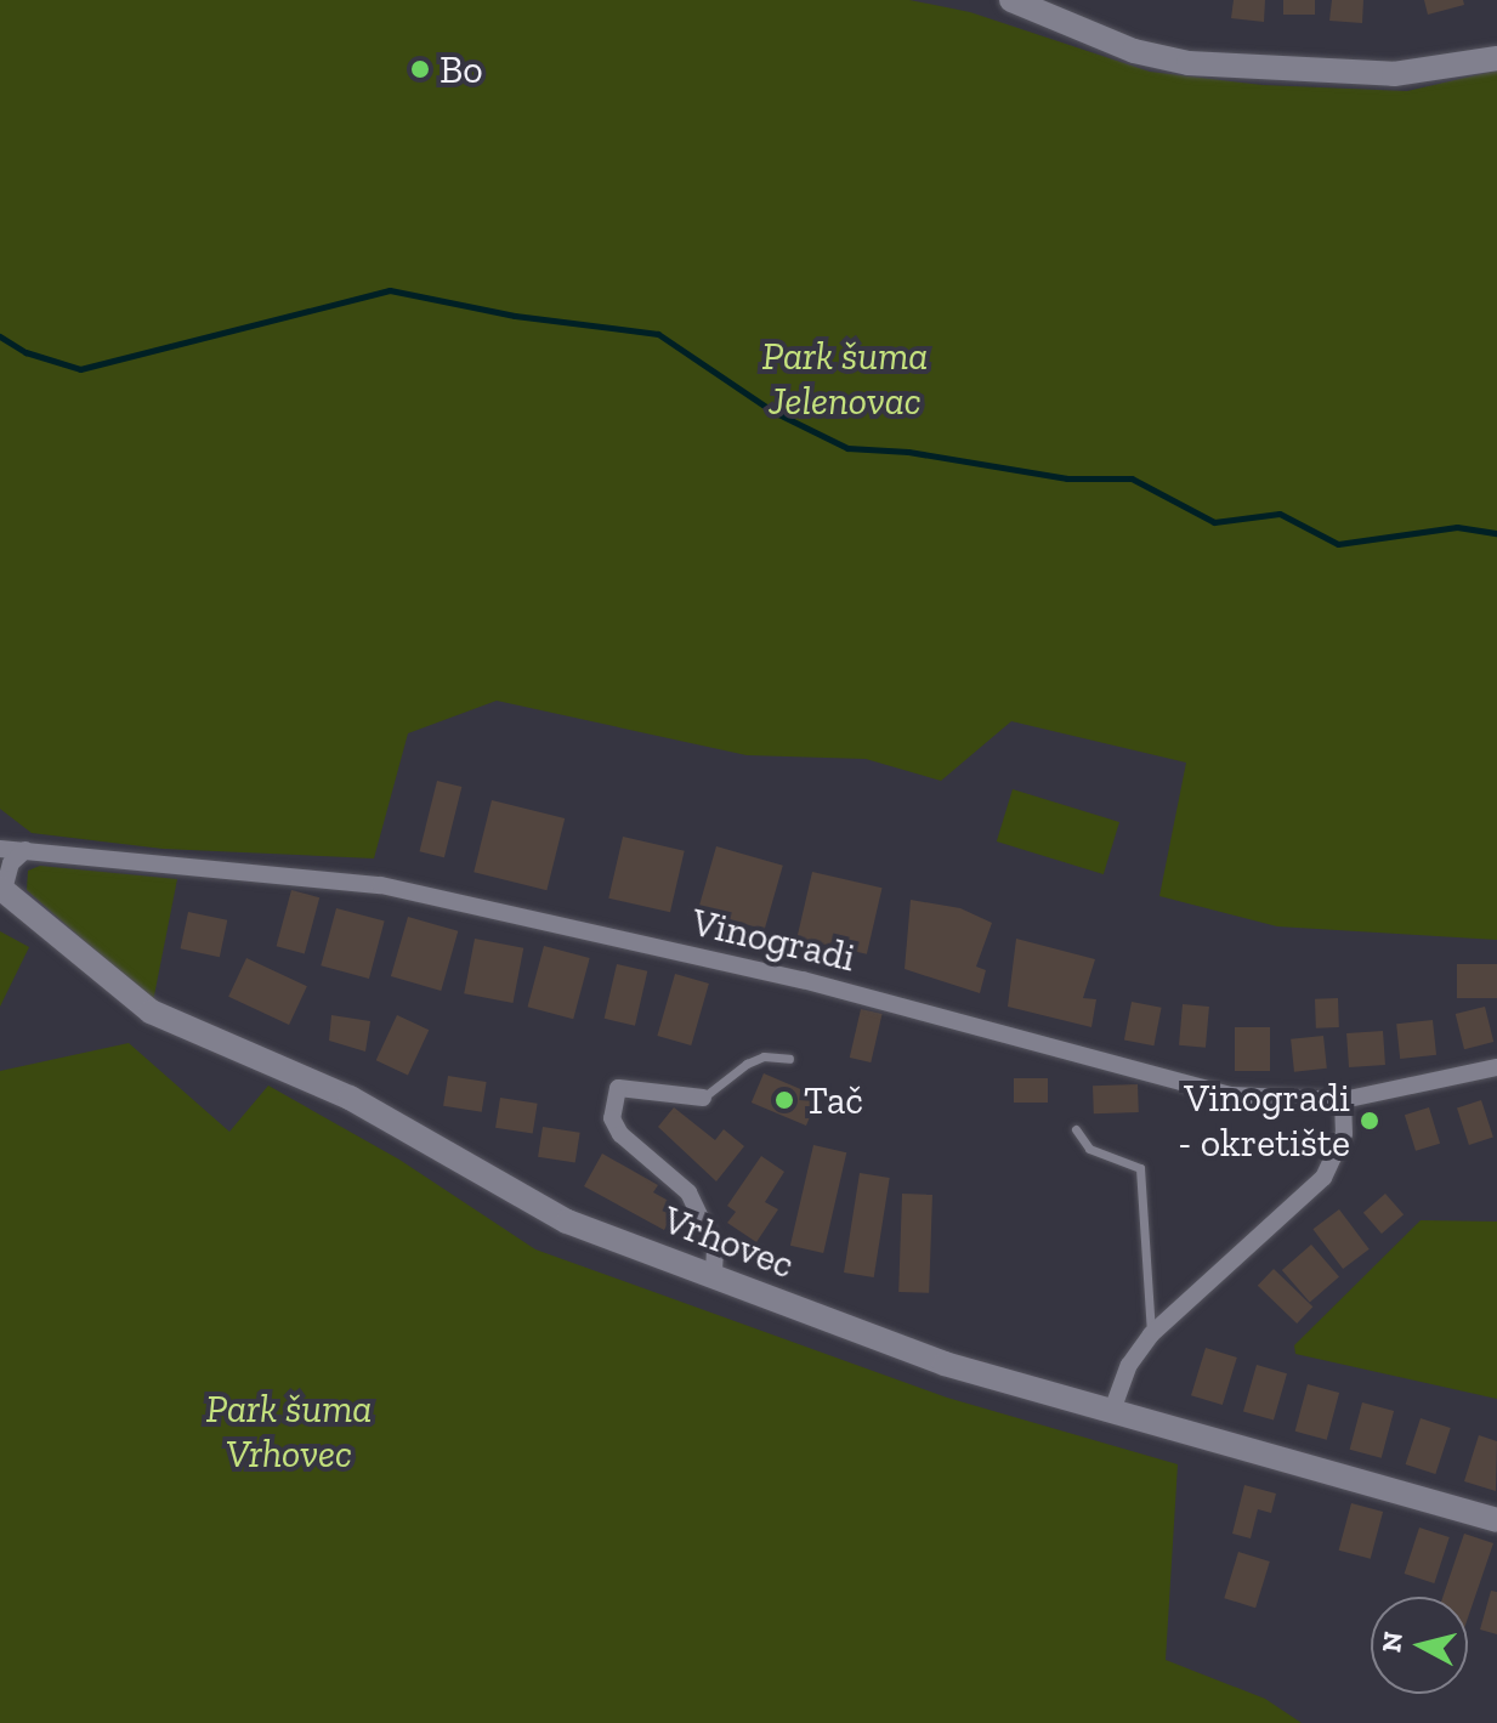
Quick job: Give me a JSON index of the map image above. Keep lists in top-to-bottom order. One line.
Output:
{"streets":{"street":["Vinogradi","Vrhovec"]},"parks":["Park šuma Jelenovac","Park šuma Vrhovec"],"places":["Bo","Tač","Vinogradi - okretište"],"north":"left"}
